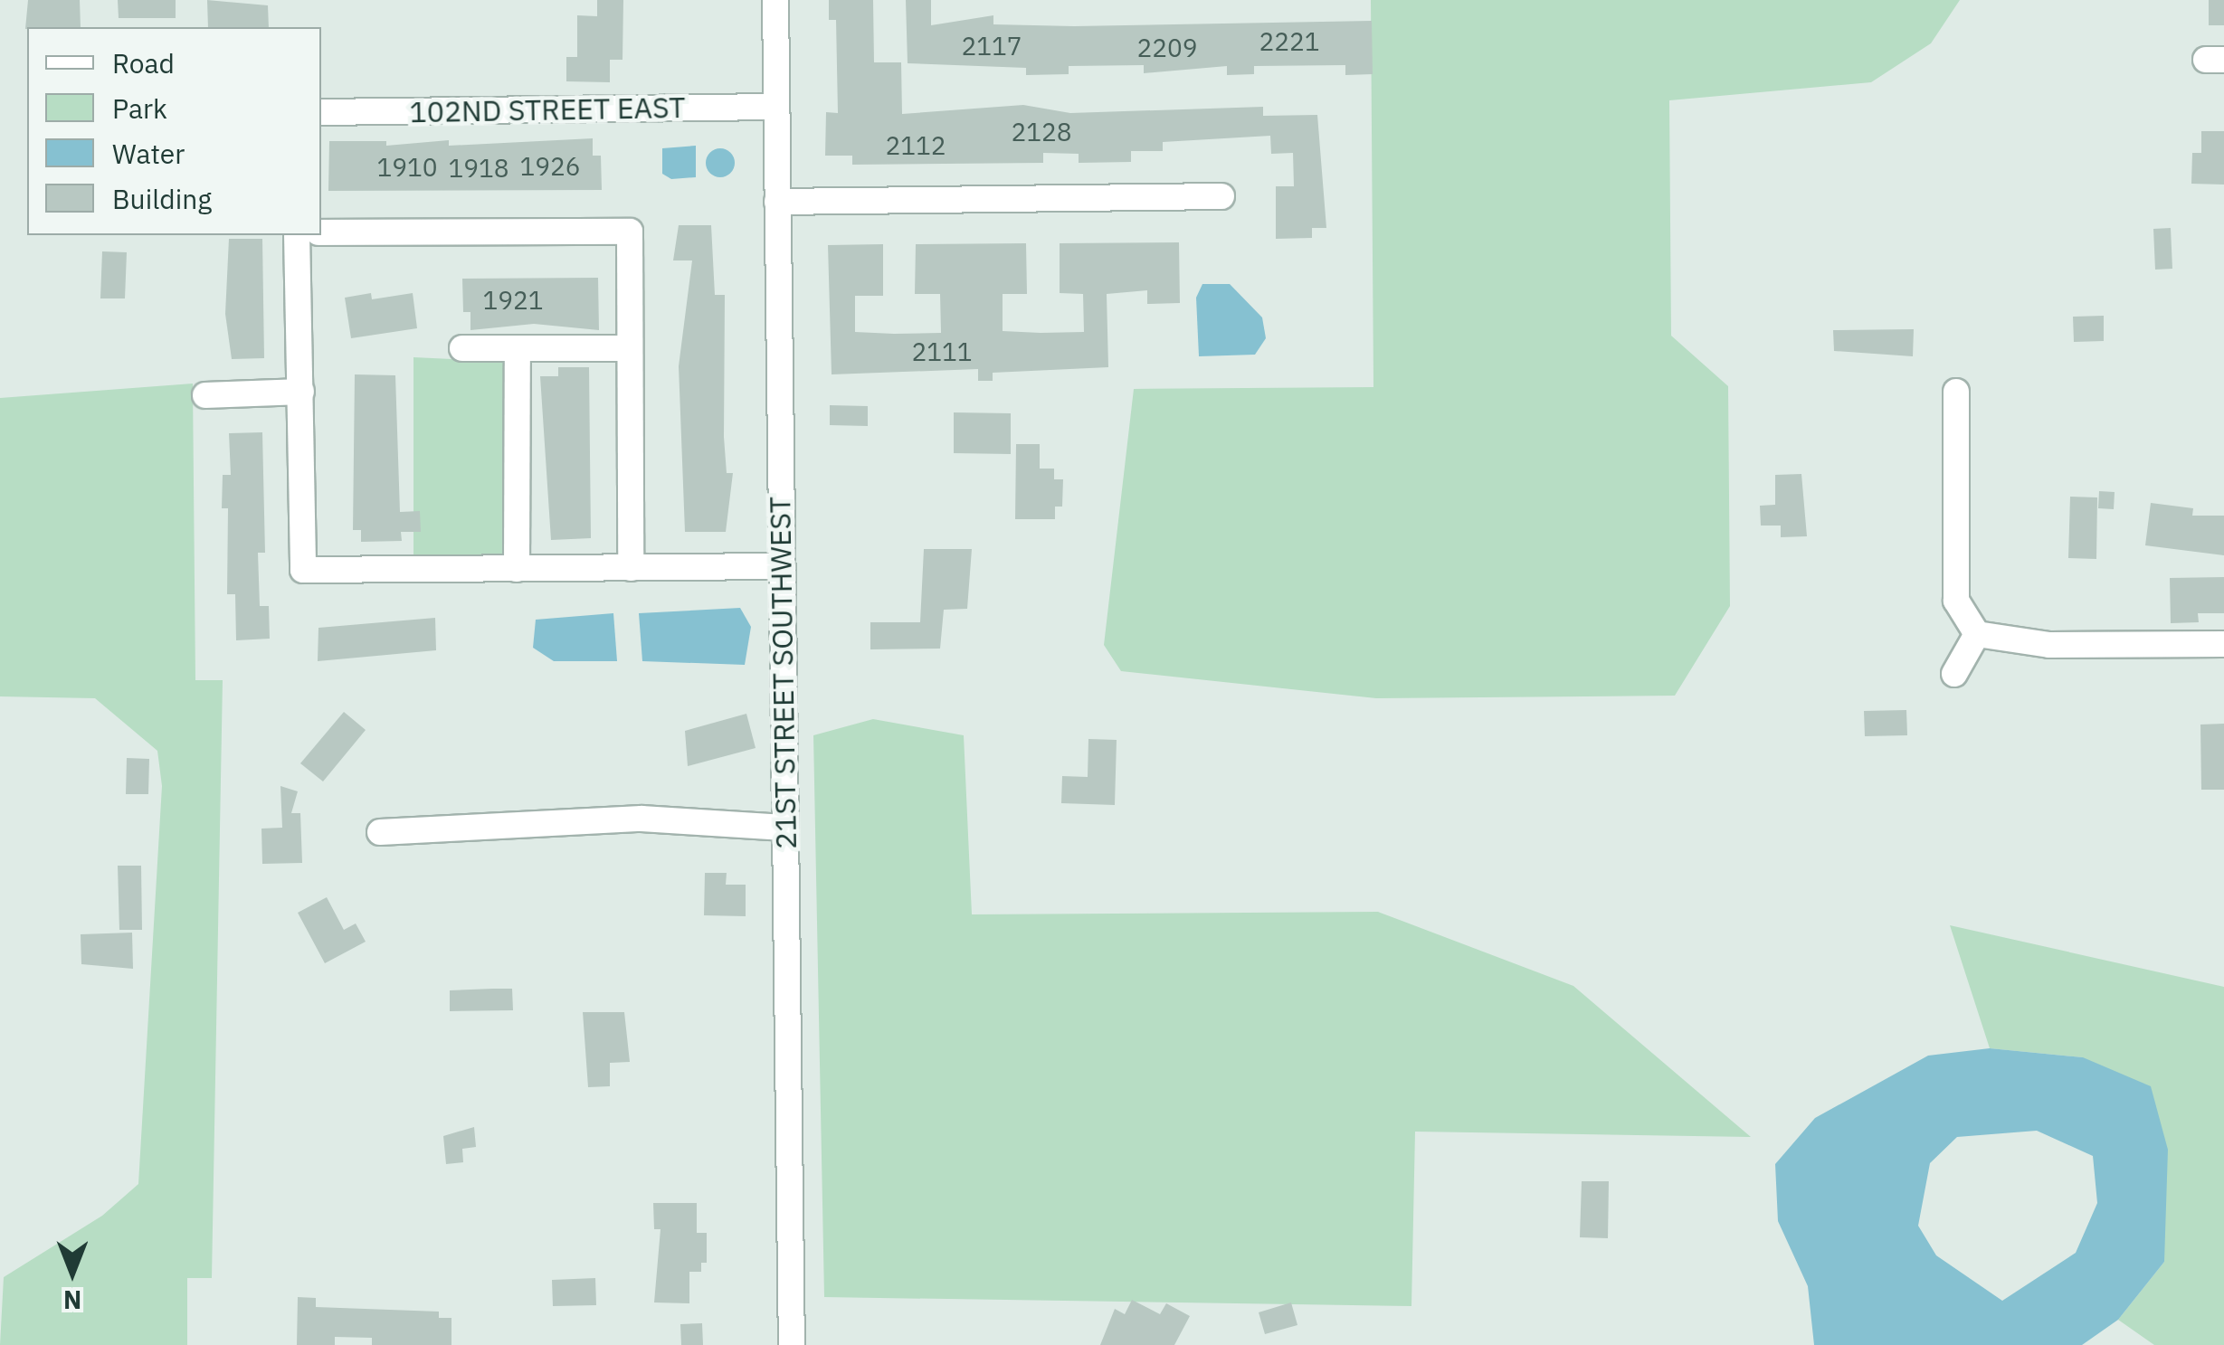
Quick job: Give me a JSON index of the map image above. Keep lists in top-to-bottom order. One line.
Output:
{"streets":{"street":["102ND STREET EAST","21ST STREET SOUTHWEST"]},"crossings":[["102ND STREET EAST","21ST STREET SOUTHWEST"]],"house_numbers":["2221","2117","2209","2128","2112","1926","1910","1918","1921","2111"],"legend":["Road","Park","Water","Building"],"north":"bottom"}
